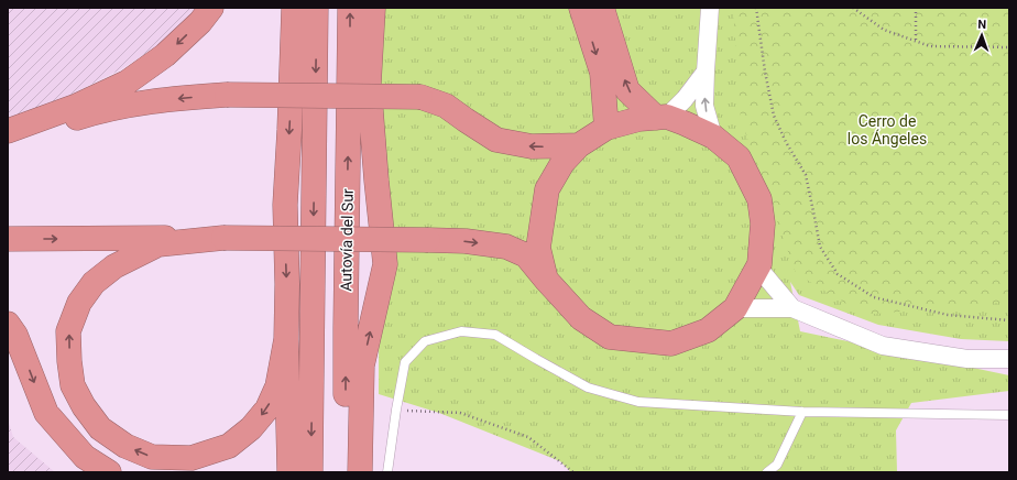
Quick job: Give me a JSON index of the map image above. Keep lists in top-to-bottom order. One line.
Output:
{"streets":{"highway":["Autovía del Sur"]},"parks":["Cerro de los Ángeles"],"north":"top"}
